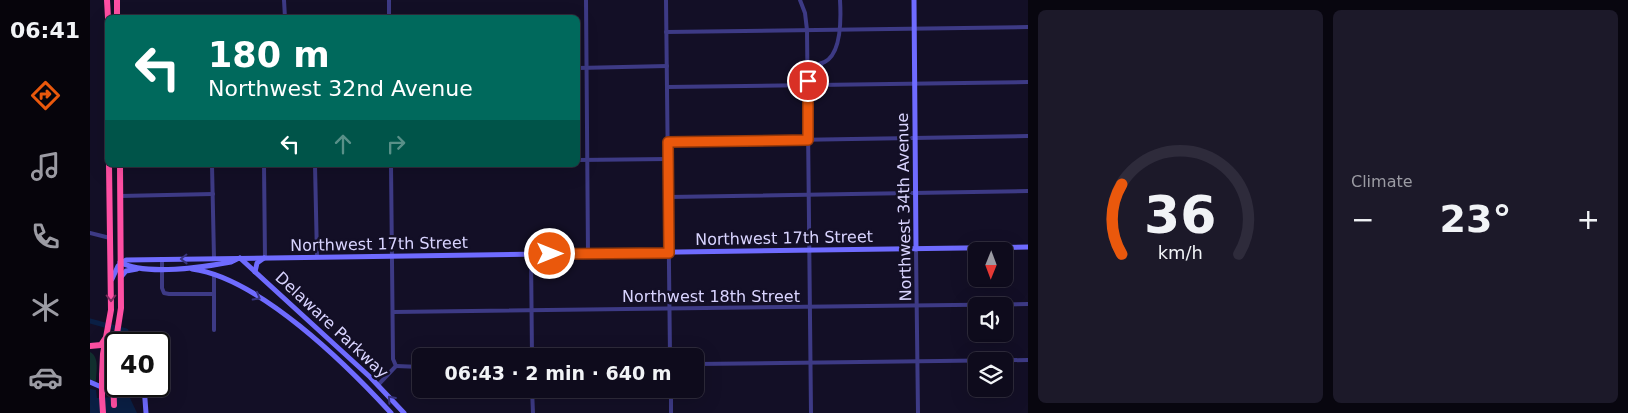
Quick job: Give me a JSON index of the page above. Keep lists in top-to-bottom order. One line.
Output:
{"streets":{"street":["Northwest 34th Avenue","Northwest 17th Street","Northwest 18th Street","Delaware Parkway"]},"crossings":[["Northwest 34th Avenue","Northwest 17th Street"],["Northwest 34th Avenue","Northwest 18th Street"],["Northwest 17th Street","Delaware Parkway"]],"north":"bottom","page":{"tabs":"06:41","tile":"Climate","turn":["180 m","Northwest 32nd Avenue"],"heat":["−","23°","+"],"limit":"40","trip":"06:43 · 2 min · 640 m","gauge":["36","km/h"]}}
